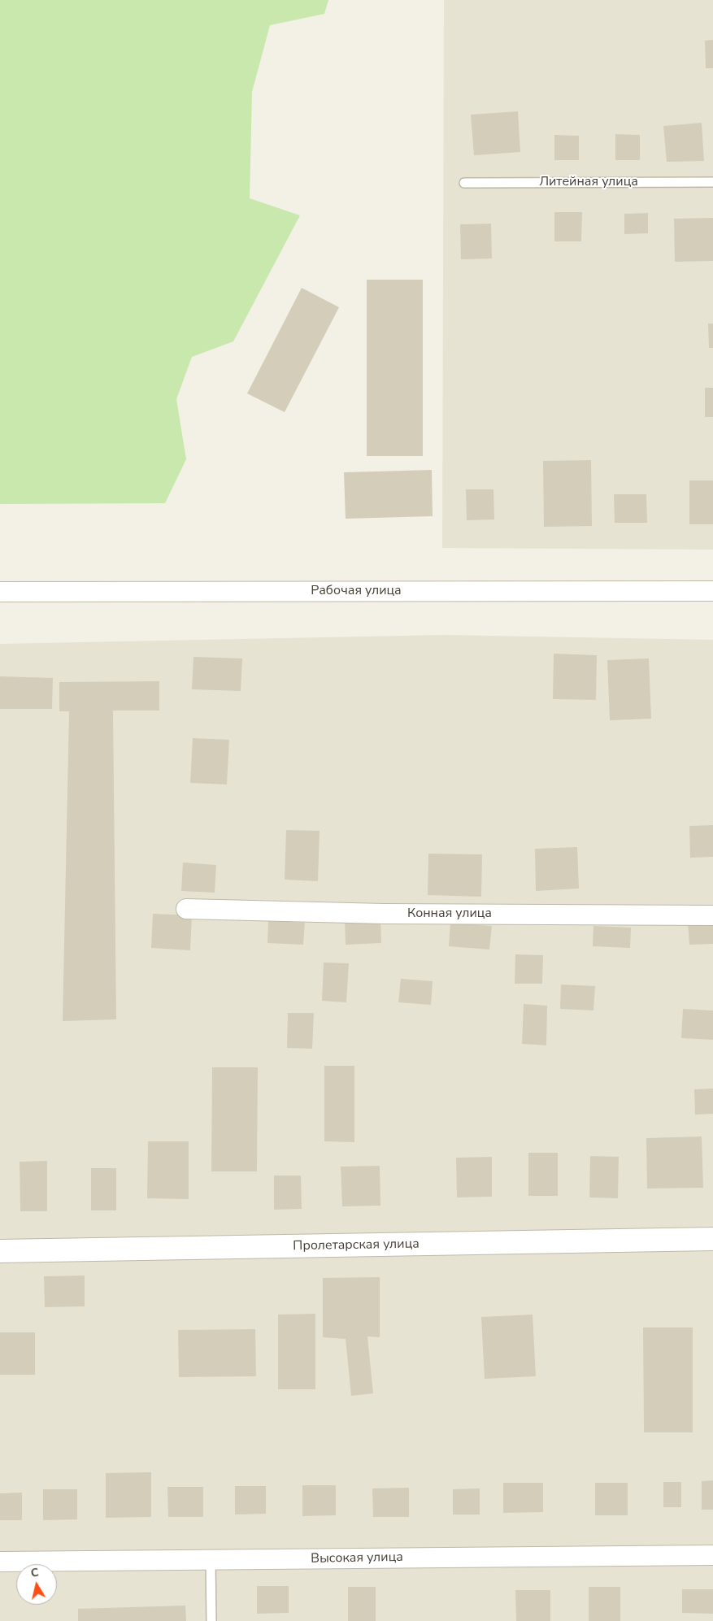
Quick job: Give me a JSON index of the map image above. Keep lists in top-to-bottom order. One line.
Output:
{"streets":{"street":["Рабочая улица","Конная улица","Пролетарская улица","Высокая улица"],"lane":["Литейная улица"]},"north":"top"}
